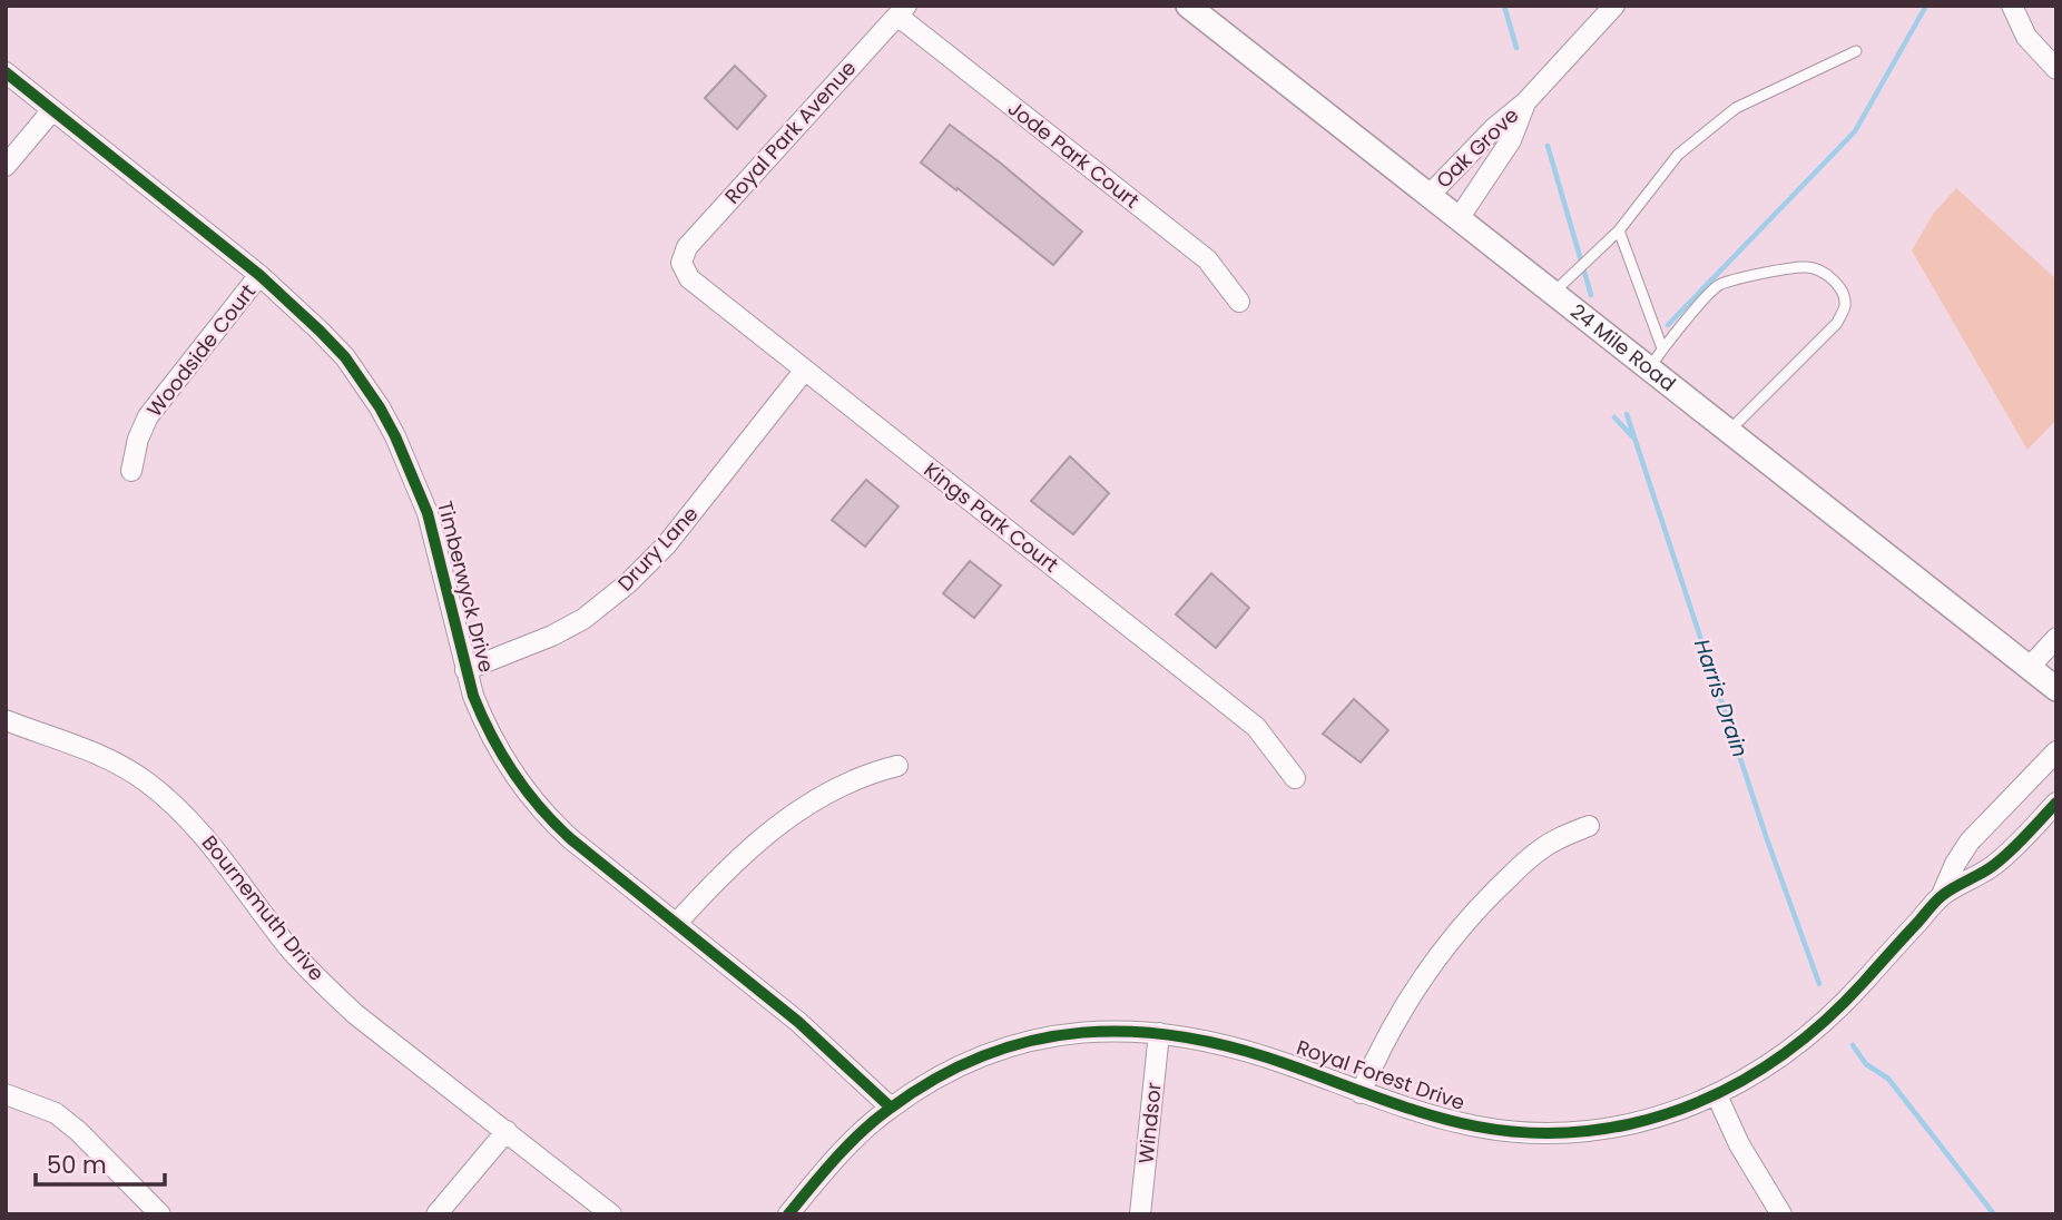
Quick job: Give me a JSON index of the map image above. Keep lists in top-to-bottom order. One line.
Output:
{"streets":{"street":["Royal Park Avenue","Oak Grove","Jode Park Court","24 Mile Road","Woodside Court","Kings Park Court","Drury Lane","Timberwyck Drive","Bournemuth Drive","Royal Forest Drive","Windsor"]},"crossings":[["Royal Park Avenue","Jode Park Court"],["Royal Park Avenue","Kings Park Court"],["Oak Grove","24 Mile Road"],["Woodside Court","Timberwyck Drive"],["Kings Park Court","Drury Lane"],["Drury Lane","Timberwyck Drive"],["Timberwyck Drive","Royal Forest Drive"],["Royal Forest Drive","Windsor"]],"water":["Harris Drain"],"scale_bar":"50 m"}
